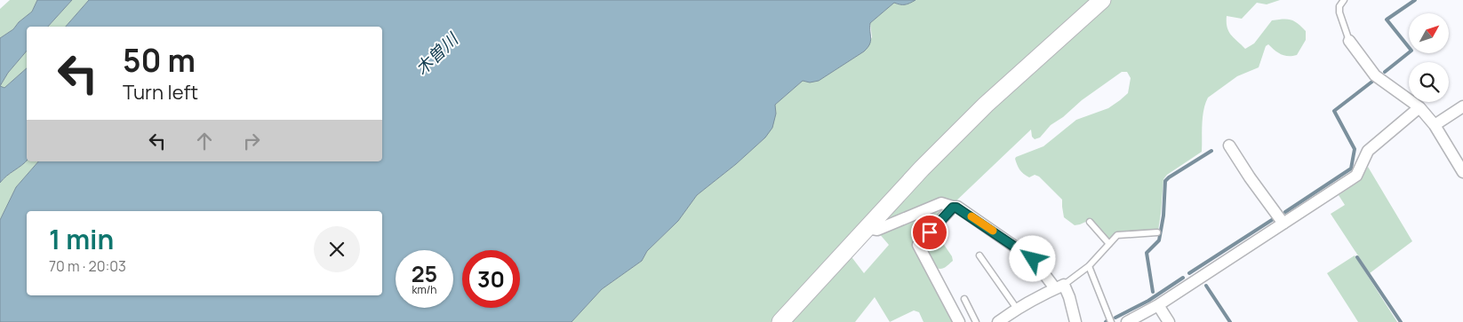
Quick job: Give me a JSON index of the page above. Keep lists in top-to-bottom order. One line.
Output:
{"water":["木曽川"],"north":"top right","page":{"turn":["50 m","Turn left"],"heading":["1 min","70 m · 20:03"],"speed":"25 km/h","limit":"30"}}
